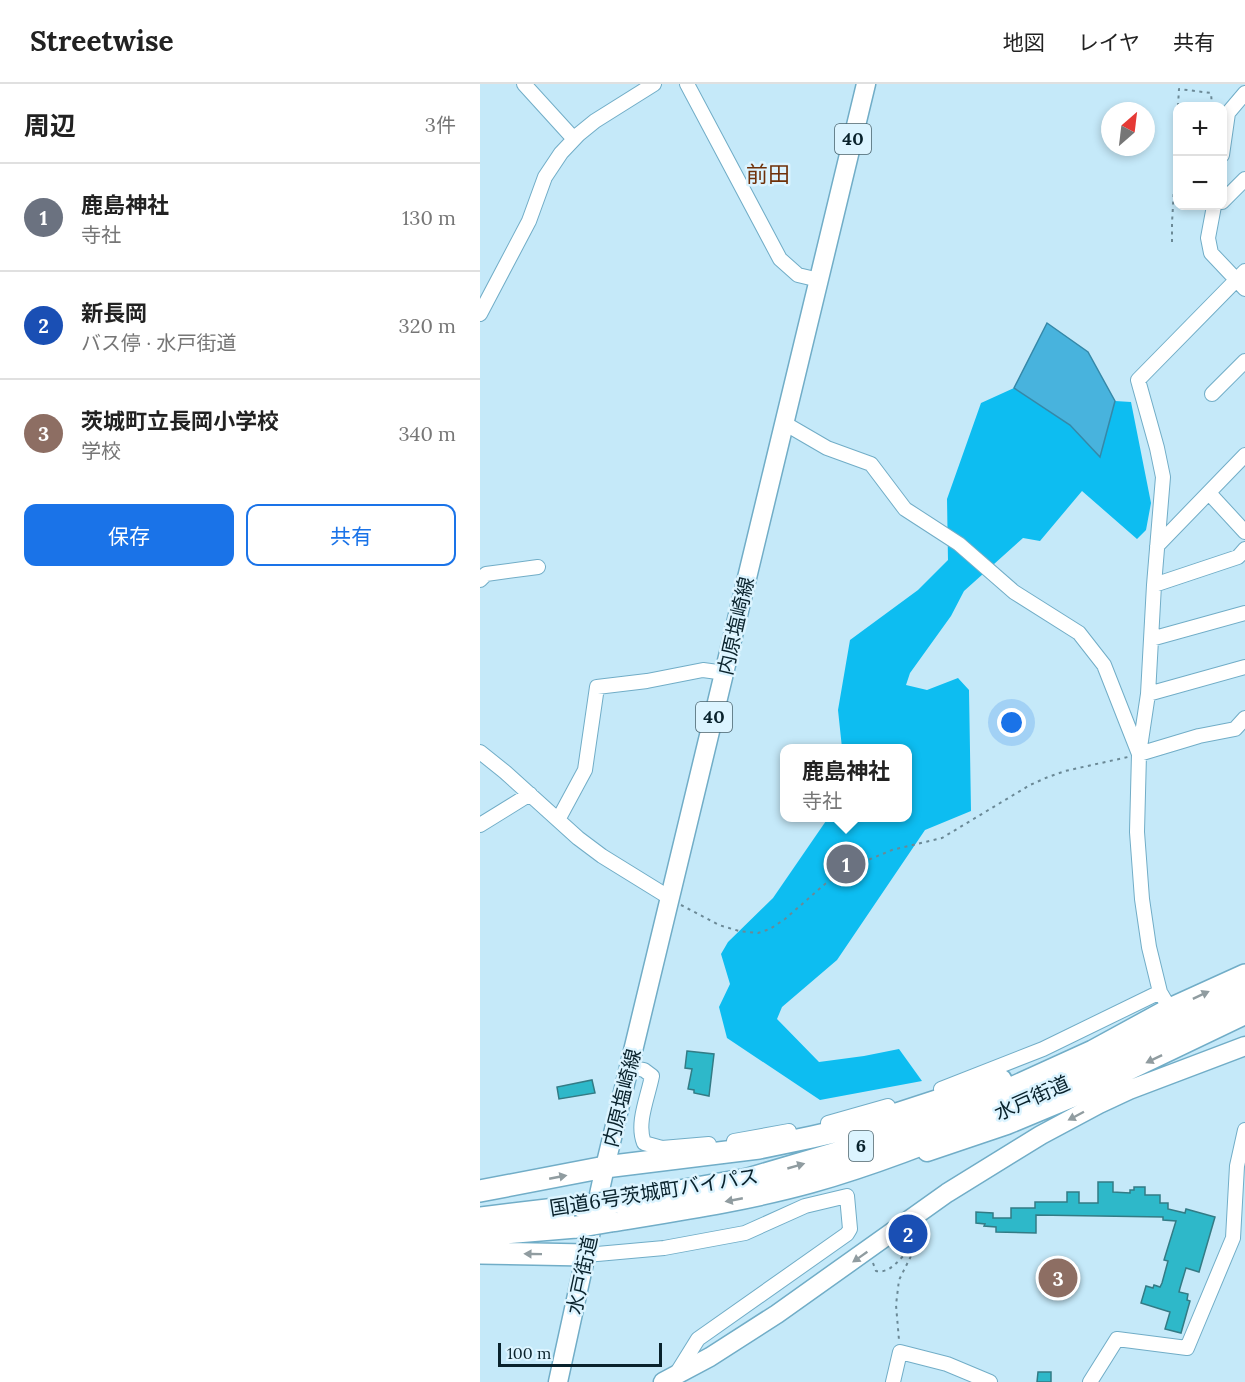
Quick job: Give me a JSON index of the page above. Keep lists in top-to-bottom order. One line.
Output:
{"streets":{"highway":["水戸街道","6","国道6号茨城町バイパス"],"main road":["40","内原塩崎線"]},"crossings":[["内原塩崎線","水戸街道"],["水戸街道","国道6号茨城町バイパス"],["6","国道6号茨城町バイパス"]],"districts":["前田"],"scale_bar":"100 m","north":"top right","page":{"header":"Streetwise","nav":["地図","レイヤ","共有"],"heading":["周辺","3件"],"map_buttons":["+","−"],"list":[{"mark":"1","name":"鹿島神社","note":"寺社","value":"130 m"},{"mark":"2","name":"新長岡","note":"バス停 · 水戸街道","value":"320 m"},{"mark":"3","name":"茨城町立長岡小学校","note":"学校","value":"340 m"}],"buttons":["保存","共有"],"popup":["鹿島神社","寺社"],"pins":["1","2","3"],"scale":"100 m"}}
